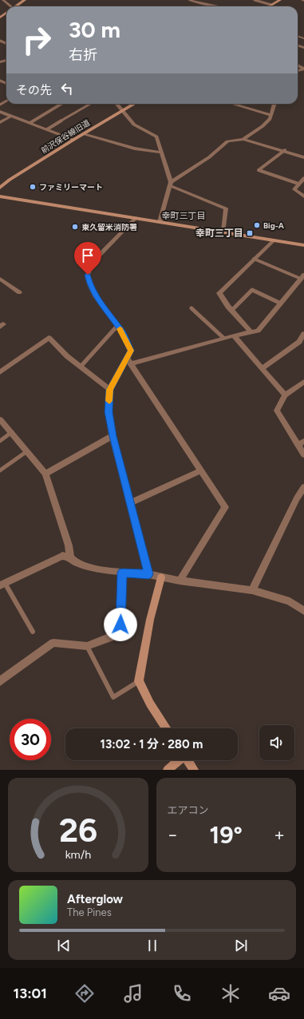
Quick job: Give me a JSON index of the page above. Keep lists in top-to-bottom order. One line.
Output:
{"streets":{"street":["前沢保谷線旧道"]},"districts":["幸町三丁目"],"places":{"other":["ファミリーマート","Big-A","東久留米消防署"],"transit":["幸町三丁目"]},"page":{"turn":["30 m","右折"],"then":"その先","limit":"30","trip":"13:02 · 1 分 · 280 m","tile":"エアコン","heat":["−","19°","+"],"song":["Afterglow","The Pines"],"tabs":"13:01","gauge":["26","km/h"]}}
